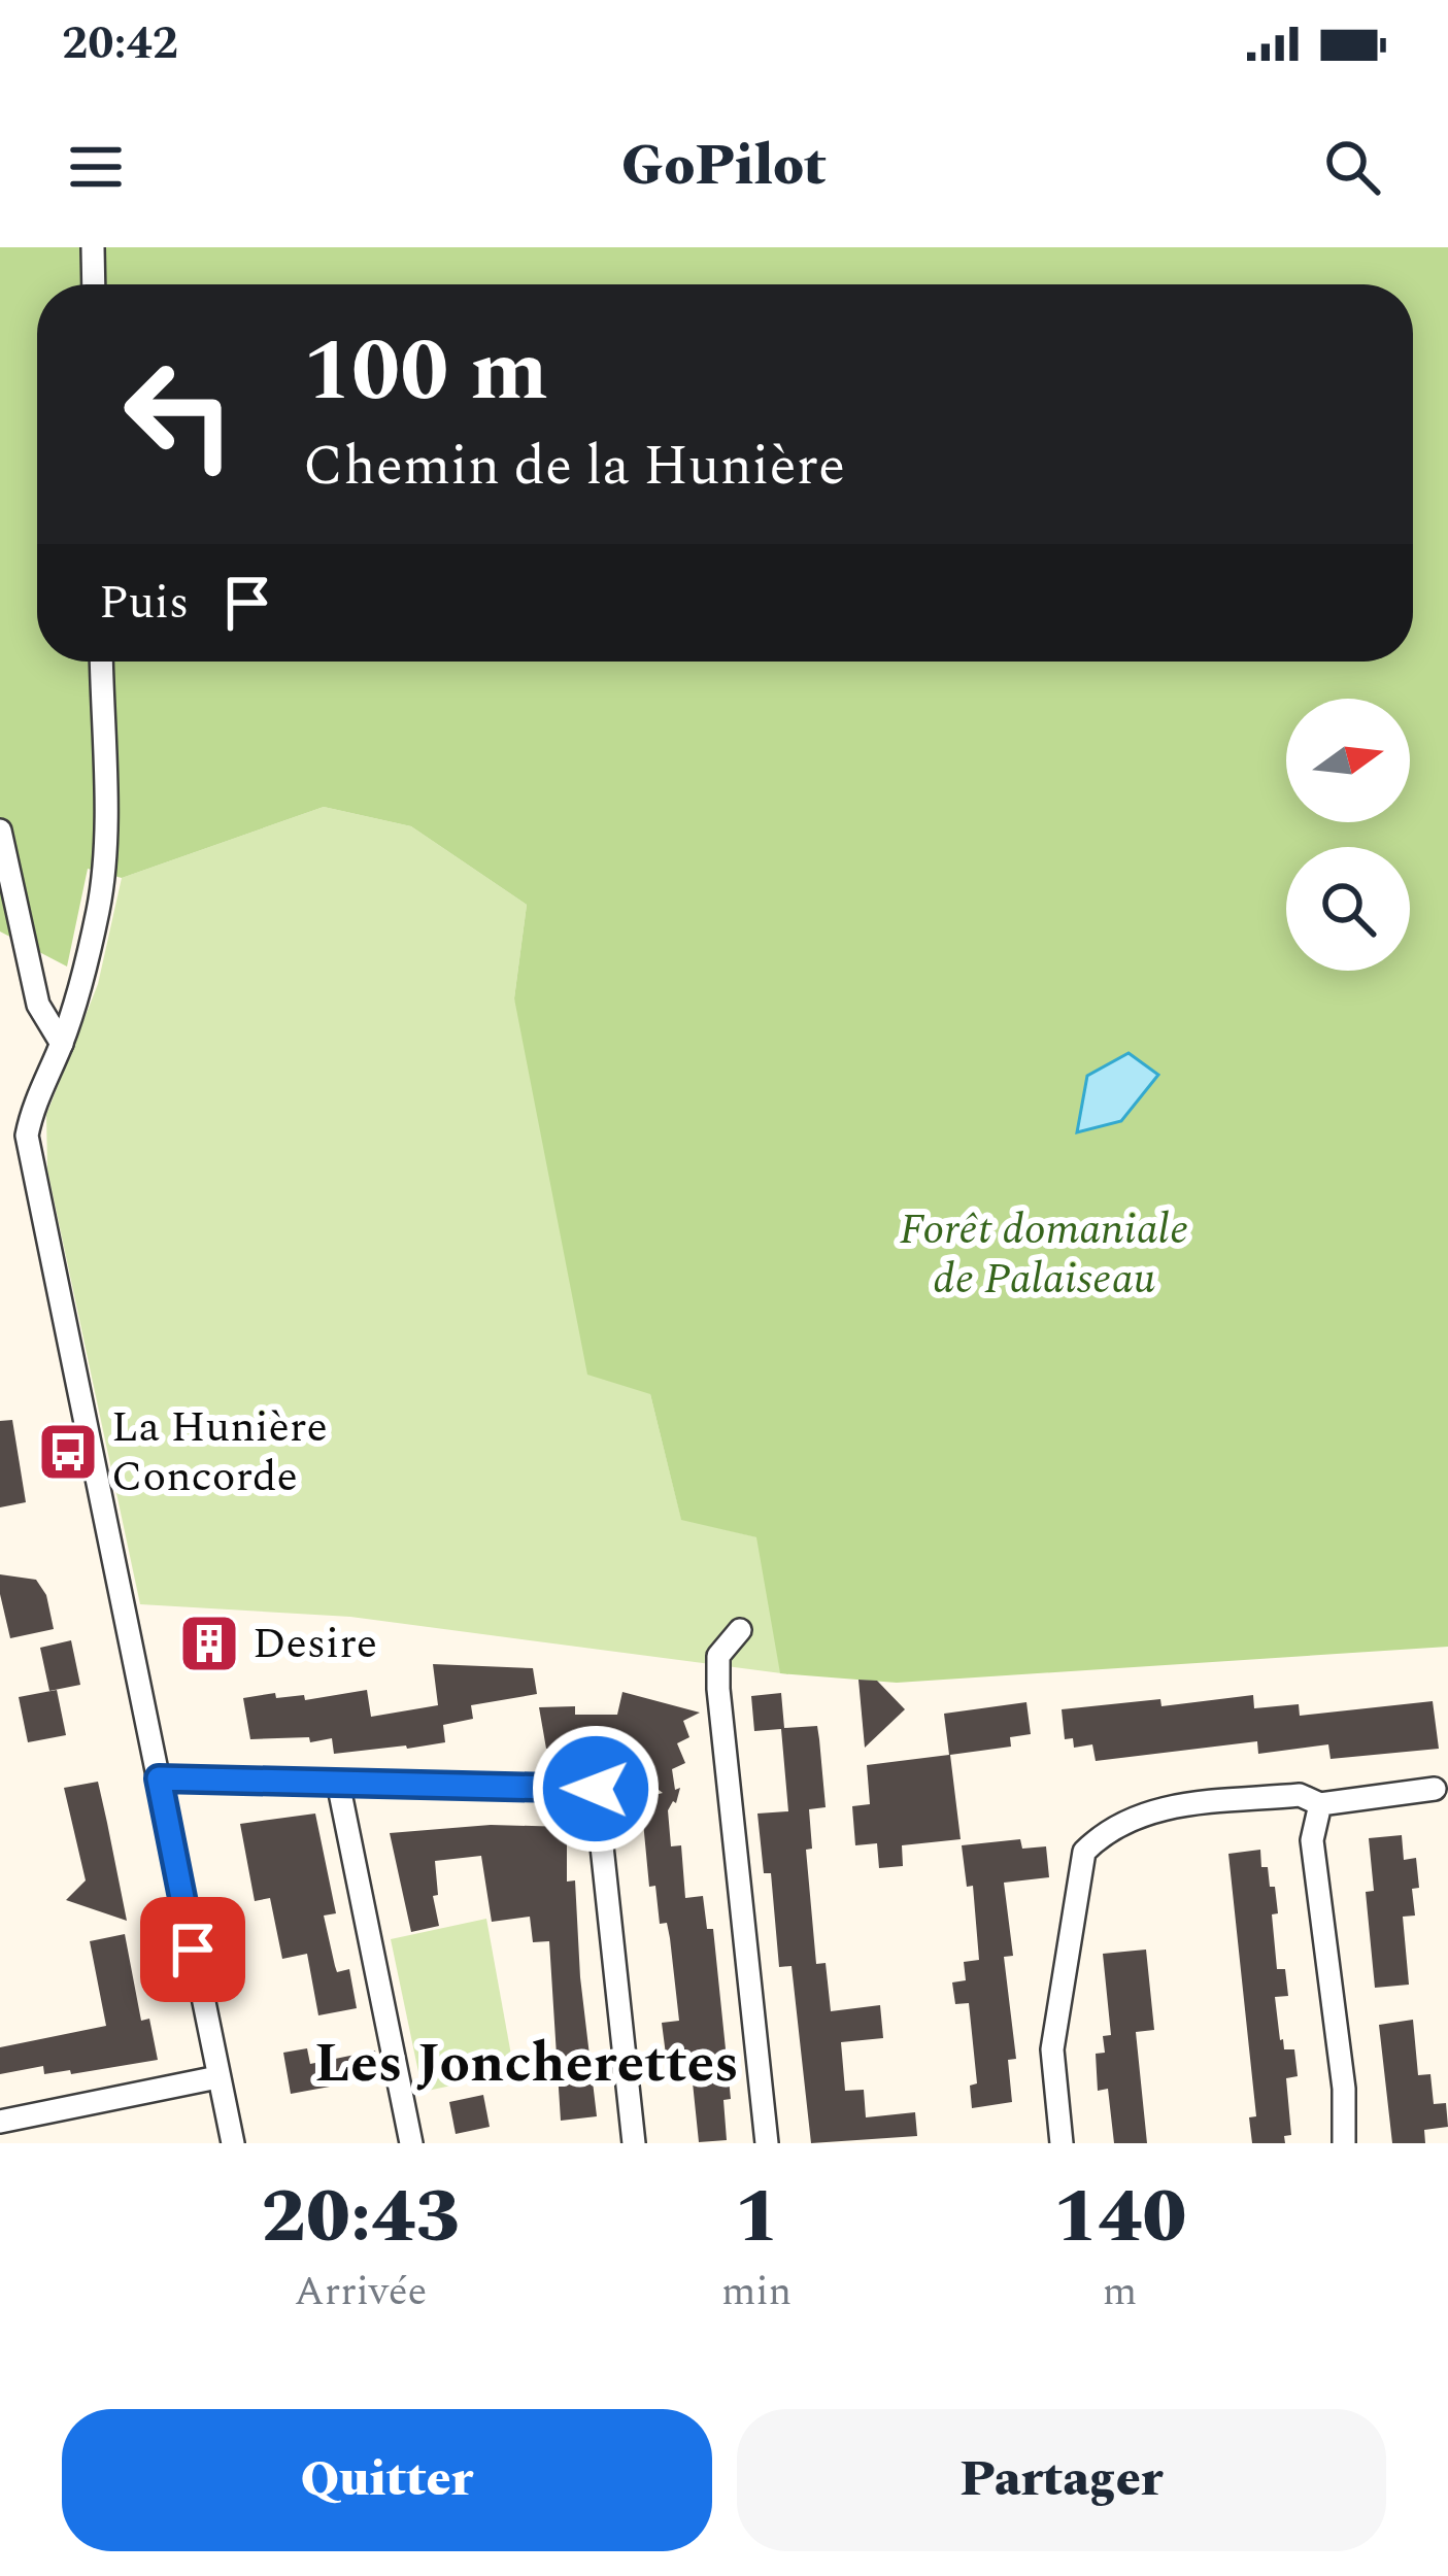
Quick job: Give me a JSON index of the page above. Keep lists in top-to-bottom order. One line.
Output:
{"districts":["Les Joncherettes"],"parks":["Forêt domaniale de Palaiseau"],"places":{"bus stop":["La Hunière Concorde"],"building":["Desire"]},"north":"right","page":{"status":"20:42","header":"GoPilot","turn":["100 m","Chemin de la Hunière"],"then":"Puis","eta":["20:43","Arrivée","1","min","140","m"],"buttons":["Quitter","Partager"]}}
